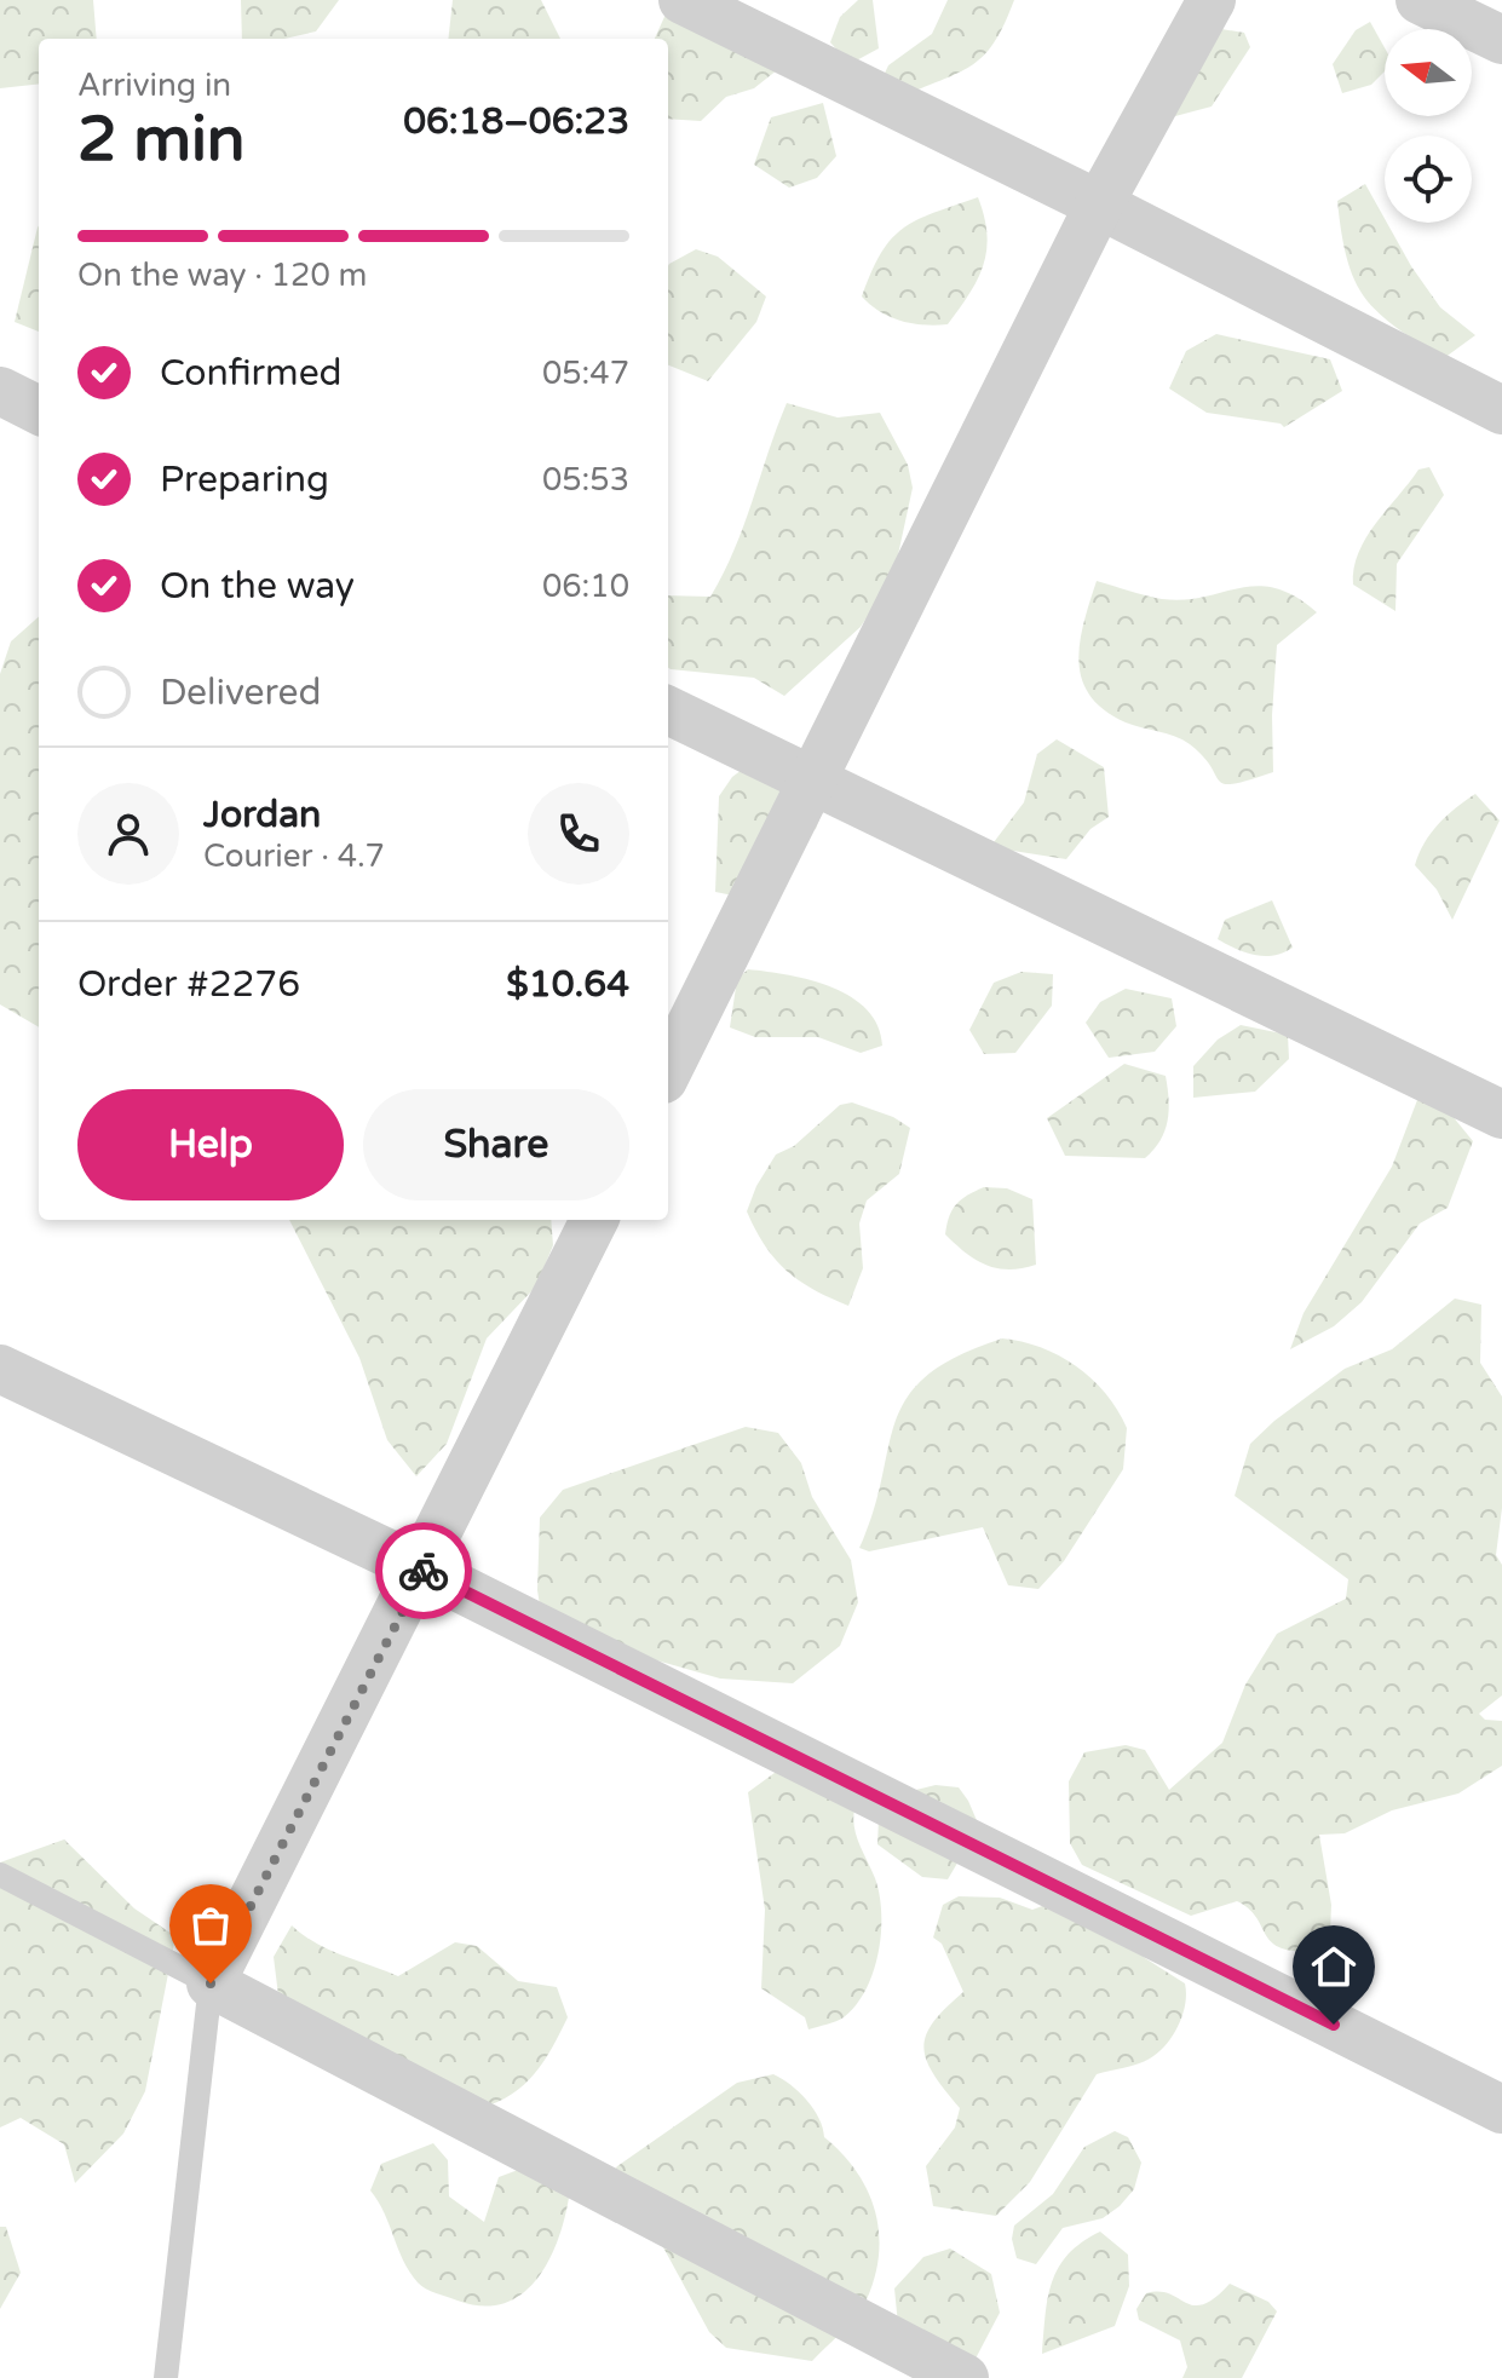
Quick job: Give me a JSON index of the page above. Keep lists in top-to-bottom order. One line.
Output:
{"north":"left","page":{"heading":["2 min","Arriving in","06:18–06:23"],"panel":["Jordan","Courier · 4.7","Order #2276","$10.64"],"bar":"On the way · 120 m","list":[["Confirmed","05:47"],["Preparing","05:53"],["On the way","06:10"],"Delivered"],"buttons":["Help","Share"]}}
